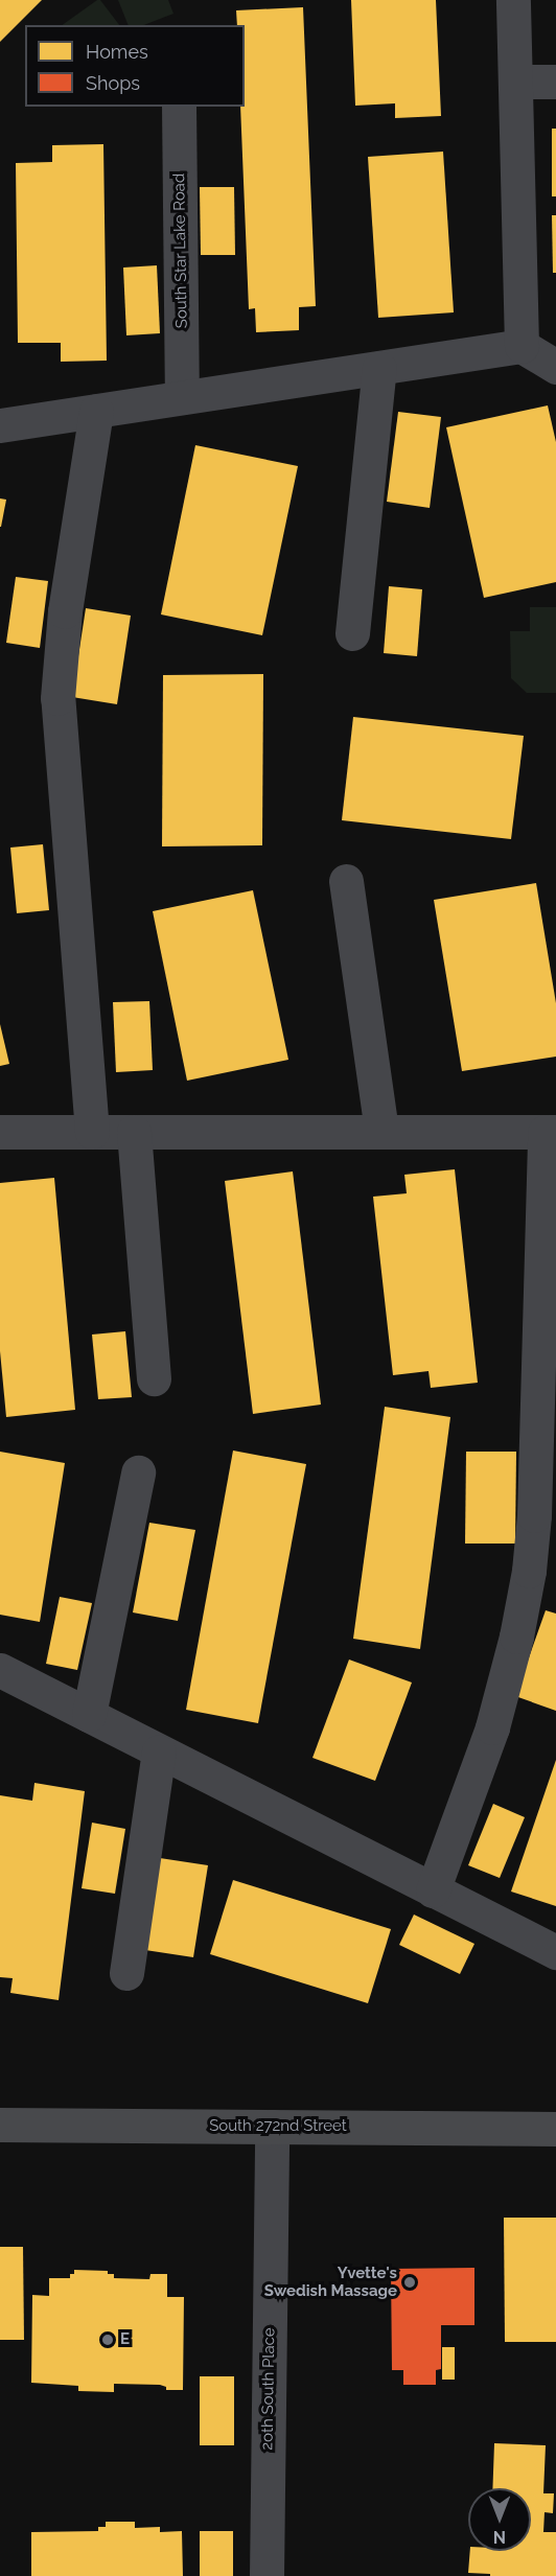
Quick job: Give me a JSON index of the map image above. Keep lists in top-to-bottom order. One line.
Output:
{"streets":{"main road":["South 272nd Street"],"street":["South Star Lake Road","2oth South Place"]},"crossings":[["South 272nd Street","2oth South Place"]],"places":["Yvette's Swedish Massage","E"],"legend":["Homes","Shops"],"north":"bottom"}
